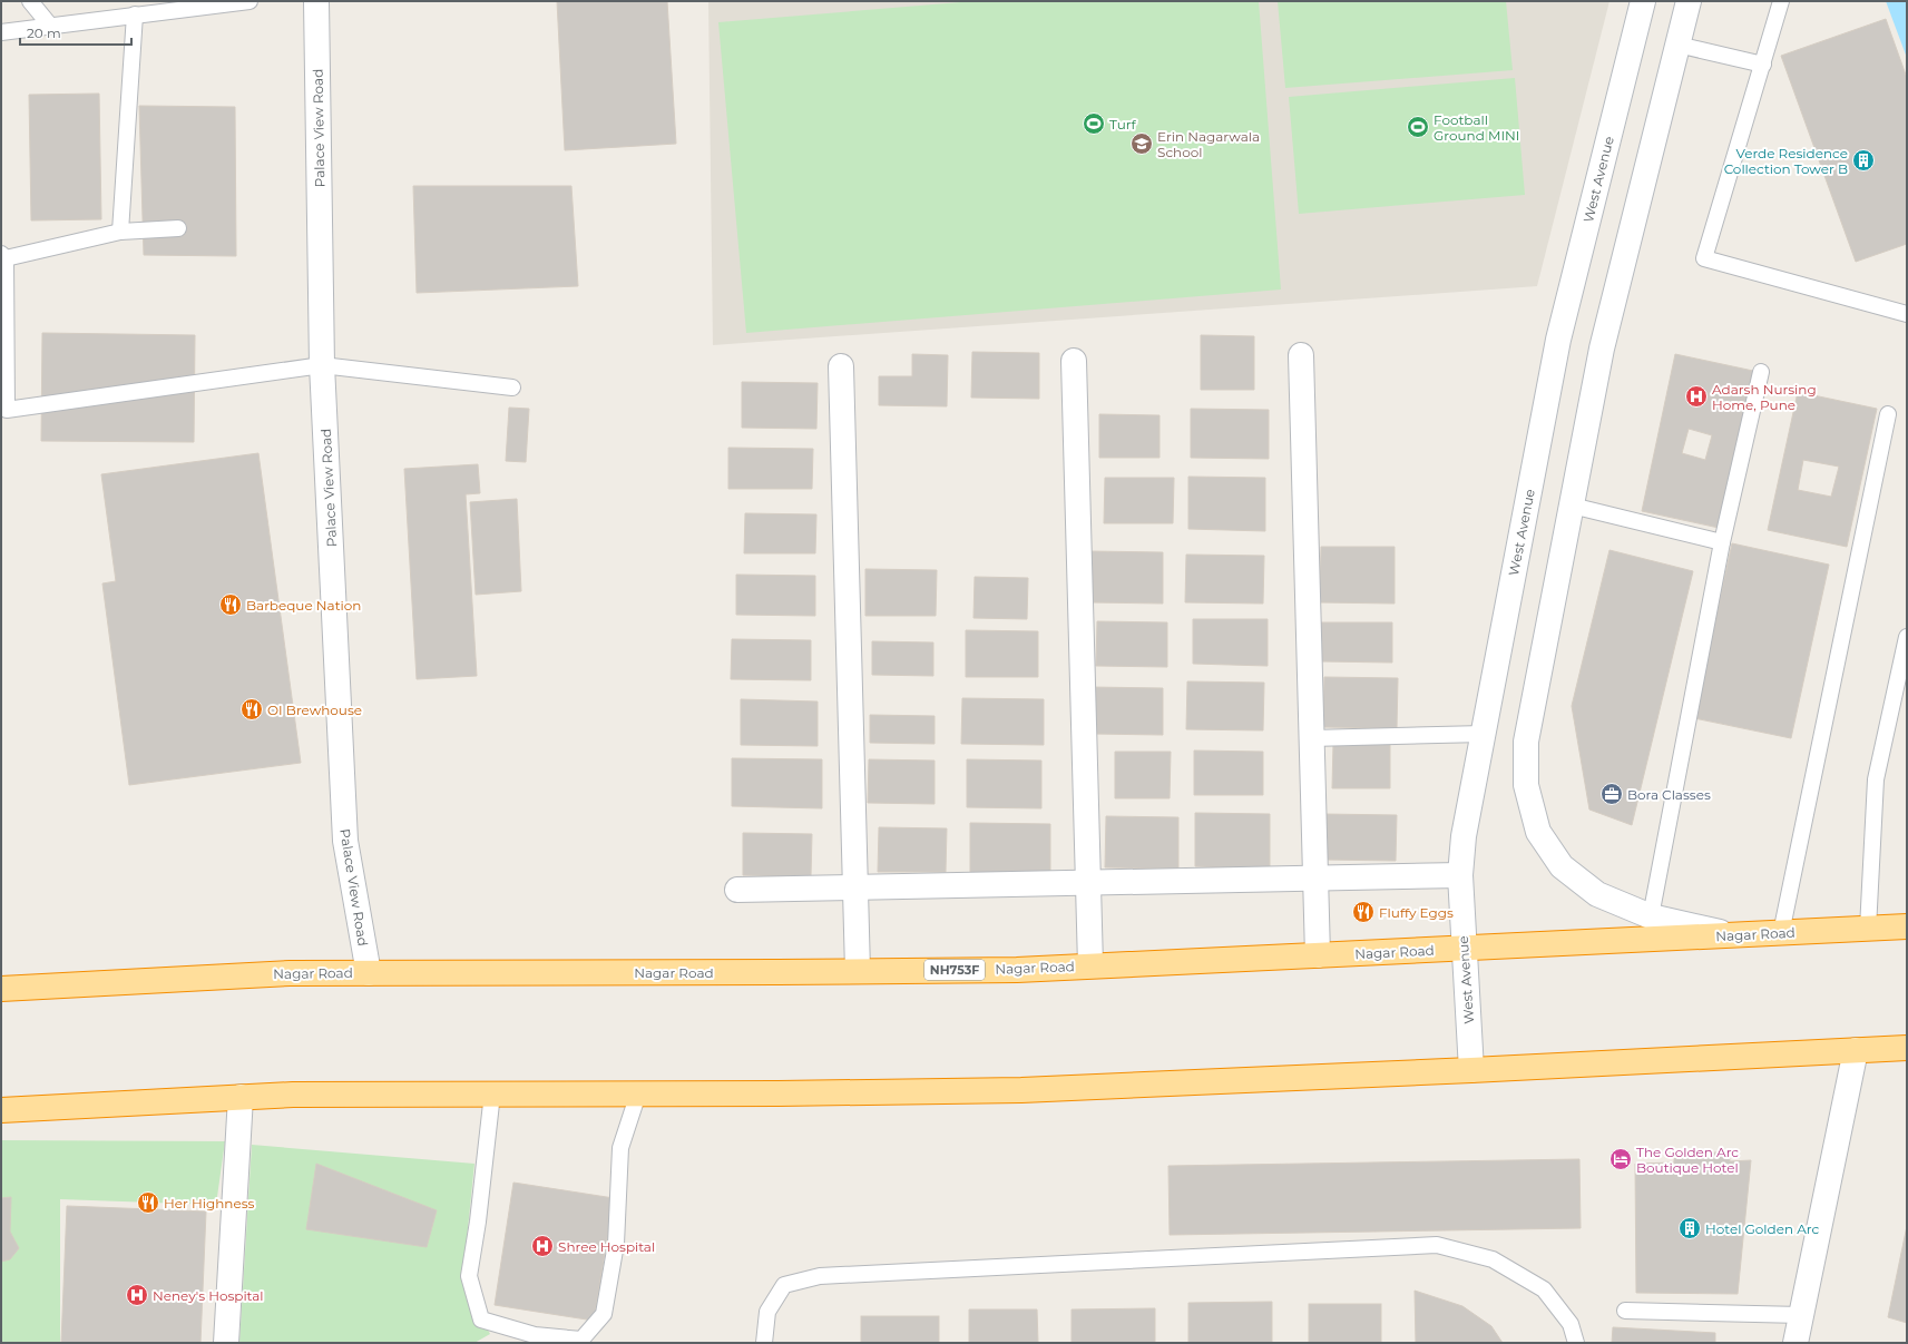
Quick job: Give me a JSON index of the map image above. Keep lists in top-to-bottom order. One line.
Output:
{"streets":{"highway":["Nagar Road","NH753F"],"street":["Palace View Road","West Avenue"]},"crossings":[["Palace View Road","Nagar Road"],["West Avenue","Nagar Road"]],"places":{"sports":["Turf","Football Ground MINI"],"school or university":["Erin Nagarwala School"],"building":["Verde Residence Collection Tower B","Hotel Golden Arc"],"hospital":["Adarsh Nursing Home, Pune","Shree Hospital","Neney's Hospital"],"restaurant":["Barbeque Nation","OI Brewhouse","Fluffy Eggs","Her Highness"],"office":["Bora Classes"],"hotel":["The Golden Arc Boutique Hotel"]},"scale_bar":"20 m"}
